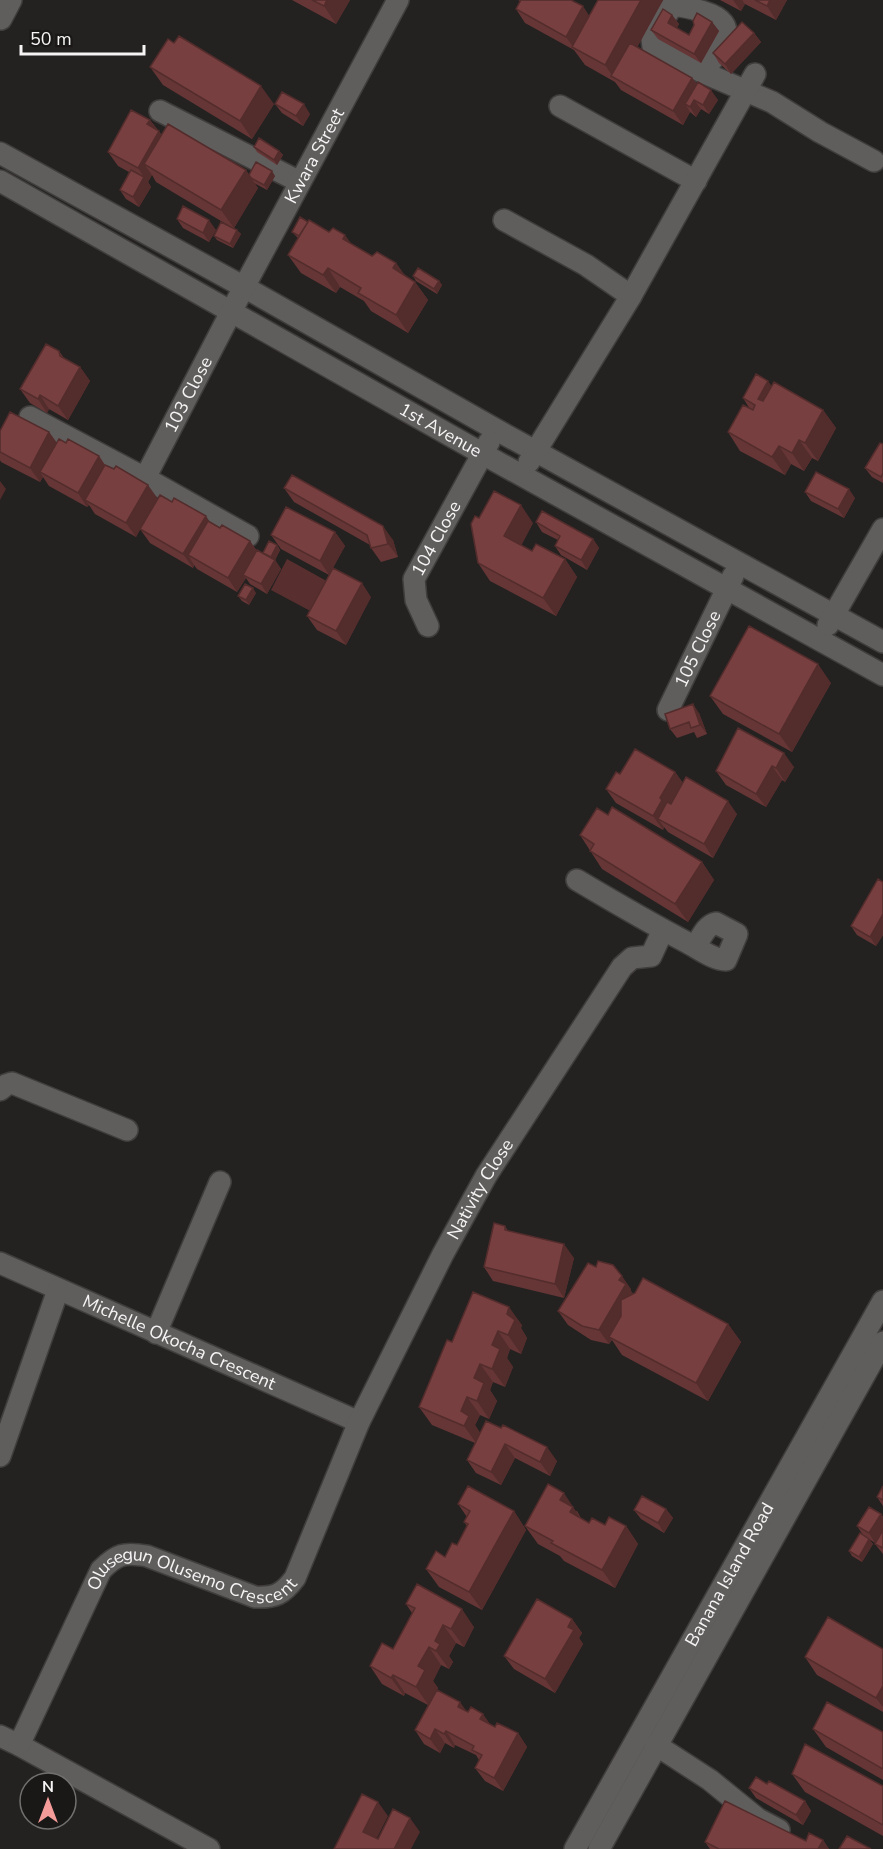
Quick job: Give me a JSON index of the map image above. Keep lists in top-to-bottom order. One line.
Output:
{"streets":{"street":["Kwara Street","103 Close","1st Avenue","104 Close","105 Close","Nativity Close","Michelle Okocha Crescent","Banana Island Road","Olusegun Olusemo Crescent"]},"crossings":[["Kwara Street","103 Close"],["Kwara Street","1st Avenue"],["103 Close","1st Avenue"],["1st Avenue","104 Close"],["1st Avenue","105 Close"],["Nativity Close","Michelle Okocha Crescent"],["Nativity Close","Olusegun Olusemo Crescent"],["Michelle Okocha Crescent","Olusegun Olusemo Crescent"]],"scale_bar":"50 m","north":"top"}
